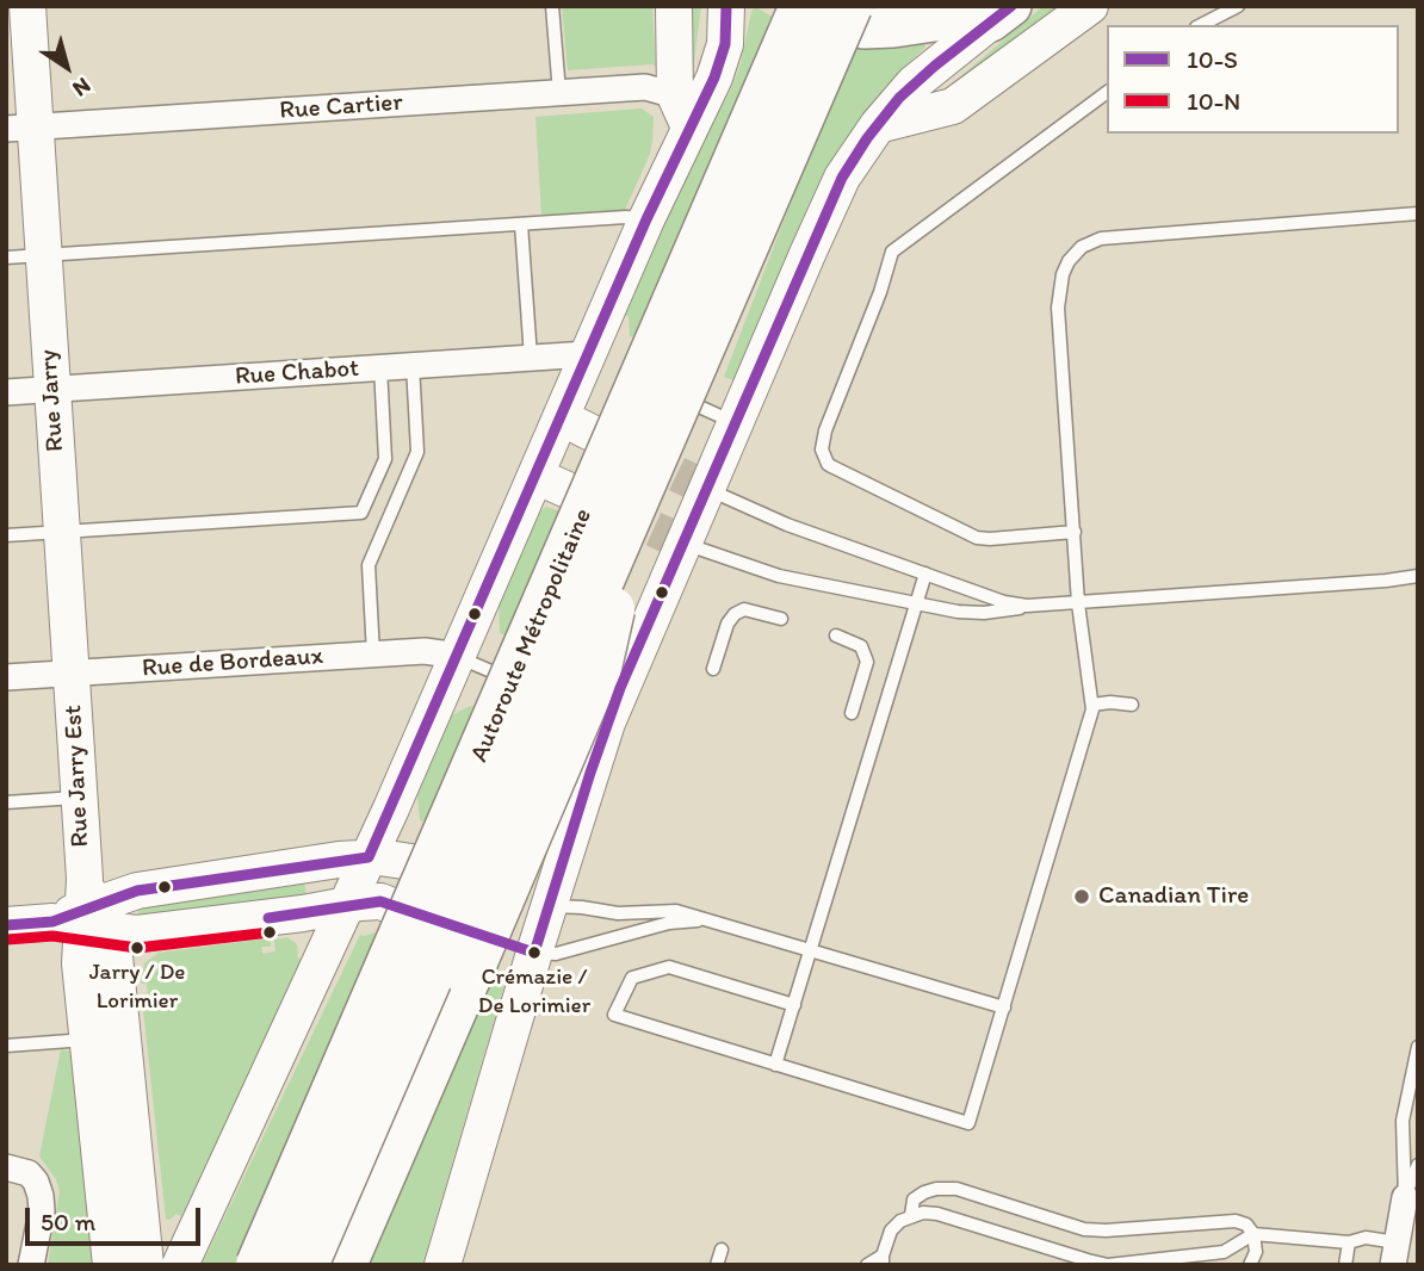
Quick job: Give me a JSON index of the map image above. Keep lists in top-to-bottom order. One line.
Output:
{"streets":{"highway":["Autoroute Métropolitaine"],"main road":["Rue Jarry","Rue Jarry Est"],"street":["Rue Cartier","Rue Chabot","Rue de Bordeaux"]},"crossings":[["Rue Cartier","Rue Jarry"],["Rue Chabot","Rue Jarry"],["Rue Jarry","Rue de Bordeaux"],["Rue Jarry","Rue Jarry Est"],["Rue de Bordeaux","Rue Jarry Est"]],"places":["Canadian Tire","Jarry / De Lorimier","Crémazie / De Lorimier"],"lines":["transit line 10-S","transit line 10-N"],"legend":["10-S","10-N"],"scale_bar":"50 m","north":"bottom right"}
